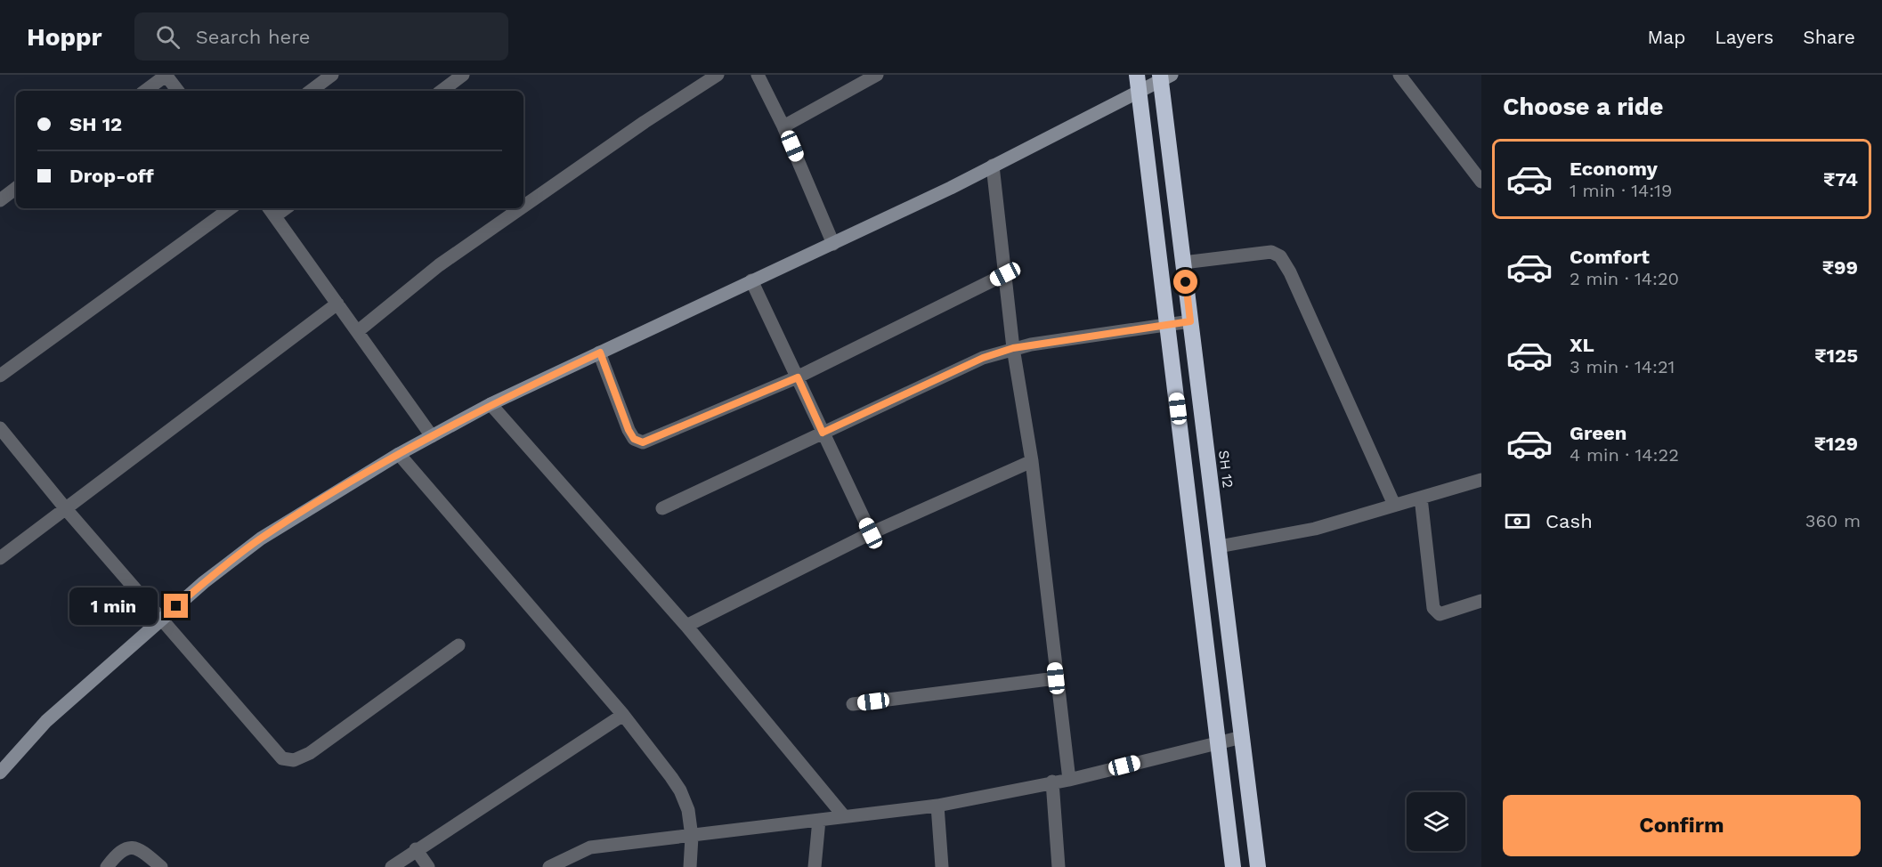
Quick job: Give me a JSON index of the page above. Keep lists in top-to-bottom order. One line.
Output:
{"streets":{"highway":["SH 12"]},"page":{"header":"Hoppr","search":"Search here","nav":["Map","Layers","Share"],"heading":"Choose a ride","banner":["SH 12","Drop-off"],"list":[{"name":"Economy","note":"1 min · 14:19","value":"₹74"},{"name":"Comfort","note":"2 min · 14:20","value":"₹99"},{"name":"XL","note":"3 min · 14:21","value":"₹125"},{"name":"Green","note":"4 min · 14:22","value":"₹129"}],"pay":["Cash","360 m"],"bubble":"1 min","buttons":"Confirm"}}
